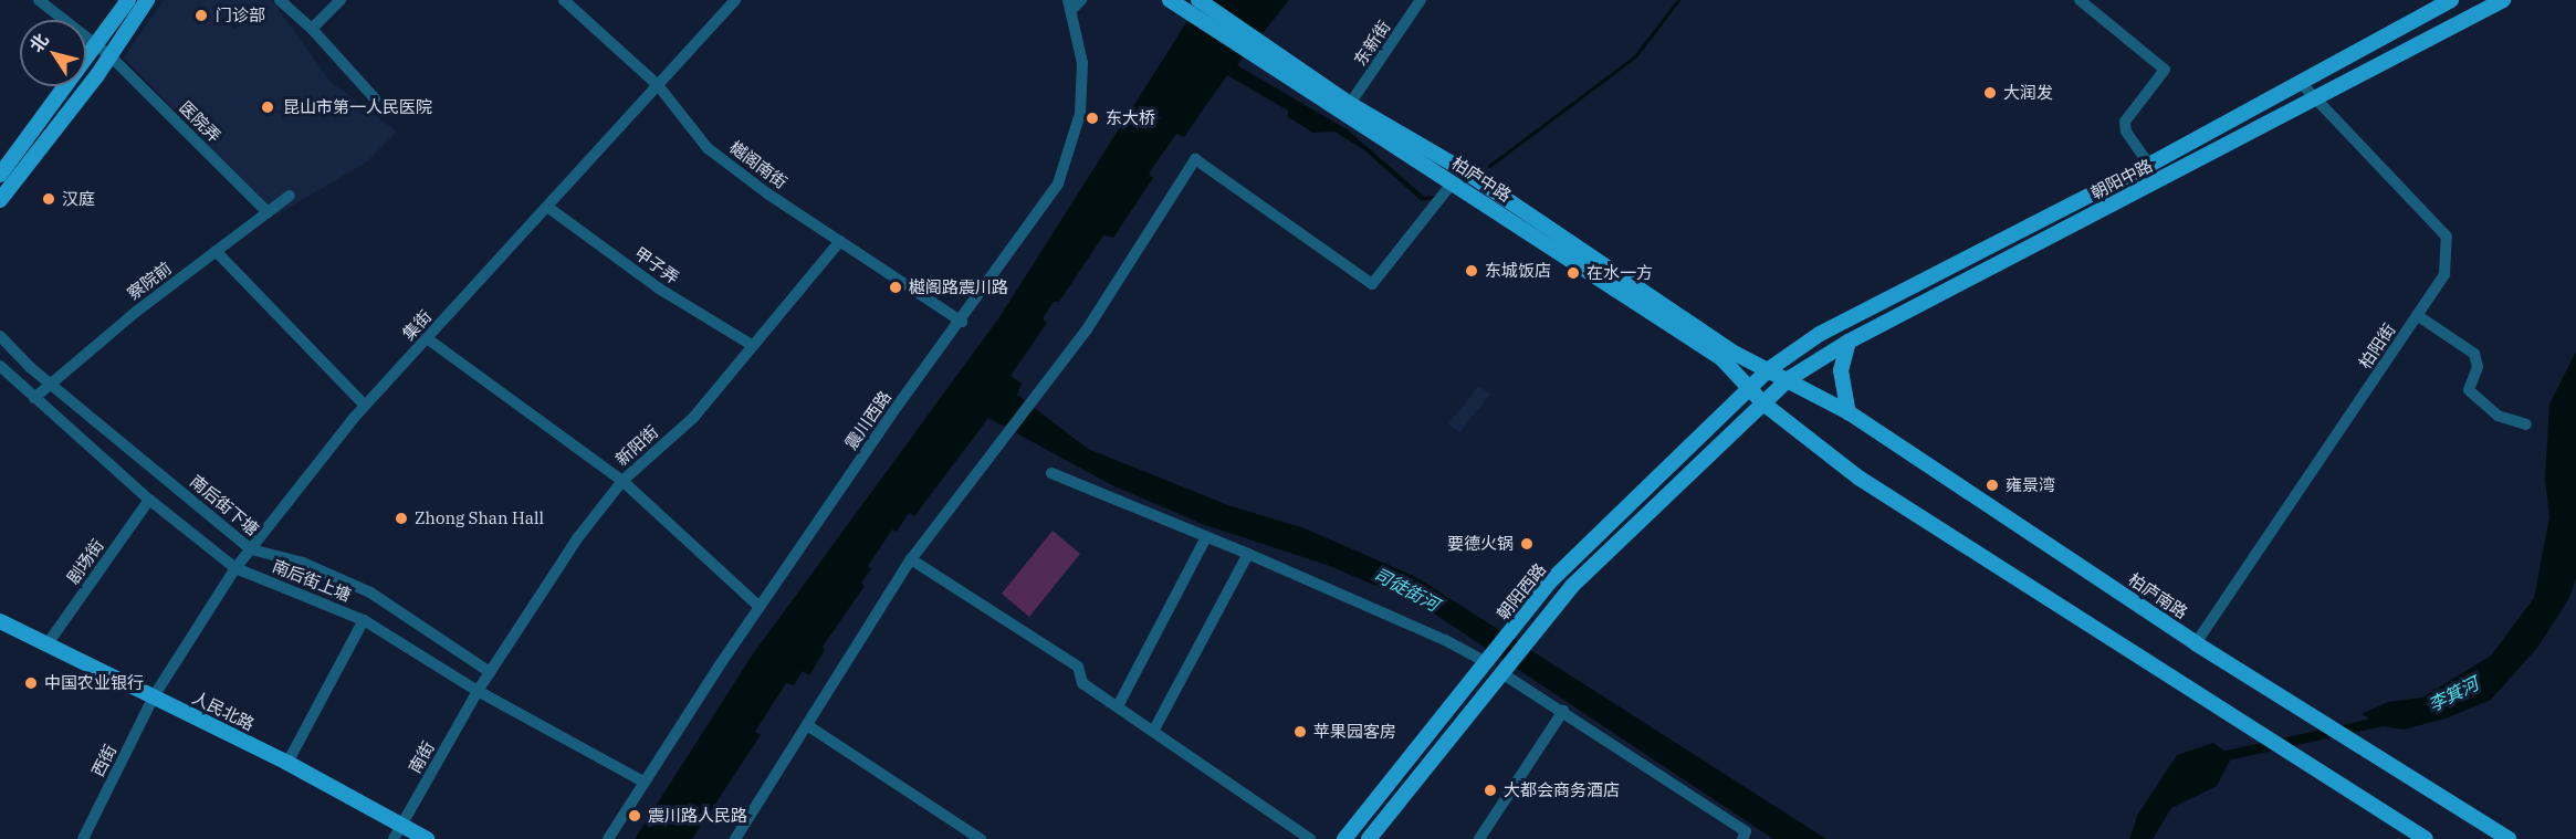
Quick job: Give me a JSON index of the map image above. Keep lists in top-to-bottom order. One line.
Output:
{"streets":{"main road":["柏庐中路","朝阳中路","朝阳西路","柏庐南路","人民北路"],"street":["东新街","医院弄","樾阁南街","甲子弄","察院前","集街","柏阳街","震川西路","新阳街","南后街下塘","剧场街","南后街上塘","南街","西街"]},"crossings":[["东新街","柏庐中路"],["医院弄","察院前"],["樾阁南街","集街"],["樾阁南街","震川西路"],["樾阁南街","新阳街"],["柏庐中路","朝阳中路"],["柏庐中路","朝阳西路"],["柏庐中路","柏庐南路"],["朝阳中路","柏阳街"],["朝阳中路","朝阳西路"],["朝阳中路","柏庐南路"],["甲子弄","集街"],["甲子弄","新阳街"],["察院前","南后街下塘"],["察院前","南后街上塘"],["集街","南后街下塘"],["集街","南后街上塘"],["集街","人民北路"],["集街","西街"],["柏阳街","柏庐南路"],["震川西路","南后街上塘"],["新阳街","南后街下塘"],["新阳街","南后街上塘"],["新阳街","南街"],["剧场街","南后街上塘"],["剧场街","人民北路"],["南后街上塘","南街"],["人民北路","南街"],["人民北路","西街"]],"water":["司徒街河","李箕河"],"places":["门诊部","大润发","昆山市第一人民医院","东大桥","汉庭","东城饭店","在水一方","樾阁路震川路","雍景湾","Zhong Shan Hall","要德火锅","中国农业银行","苹果园客房","大都会商务酒店","震川路人民路"],"north":"top left"}
